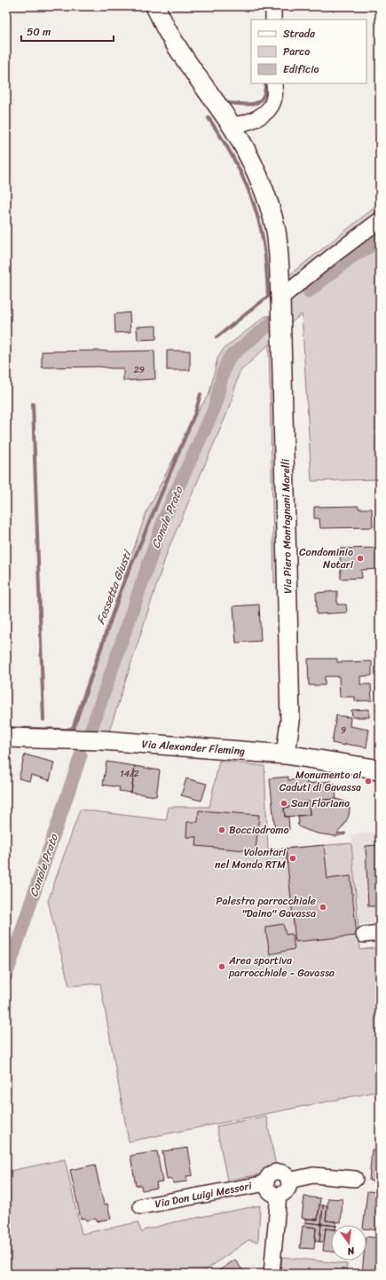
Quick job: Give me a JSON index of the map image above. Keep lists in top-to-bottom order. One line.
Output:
{"streets":{"street":["Via Piero Montagnani Marelli","Via Alexander Fleming","Via Don Luigi Messori"]},"crossings":[["Via Piero Montagnani Marelli","Via Alexander Fleming"]],"water":["Canale Prato","Fossetta Giusti"],"places":["Condominio Notari","Monumento ai Caduti di Gavassa","San Floriano","Bocciodromo","Volontari nel Mondo RTM","Palestra parrocchiale \"Daino\" Gavassa","Area sportiva parrocchiale - Gavassa"],"house_numbers":["29","9","14/2"],"legend":["Strada","Parco","Edificio"],"scale_bar":"50 m","north":"bottom"}
